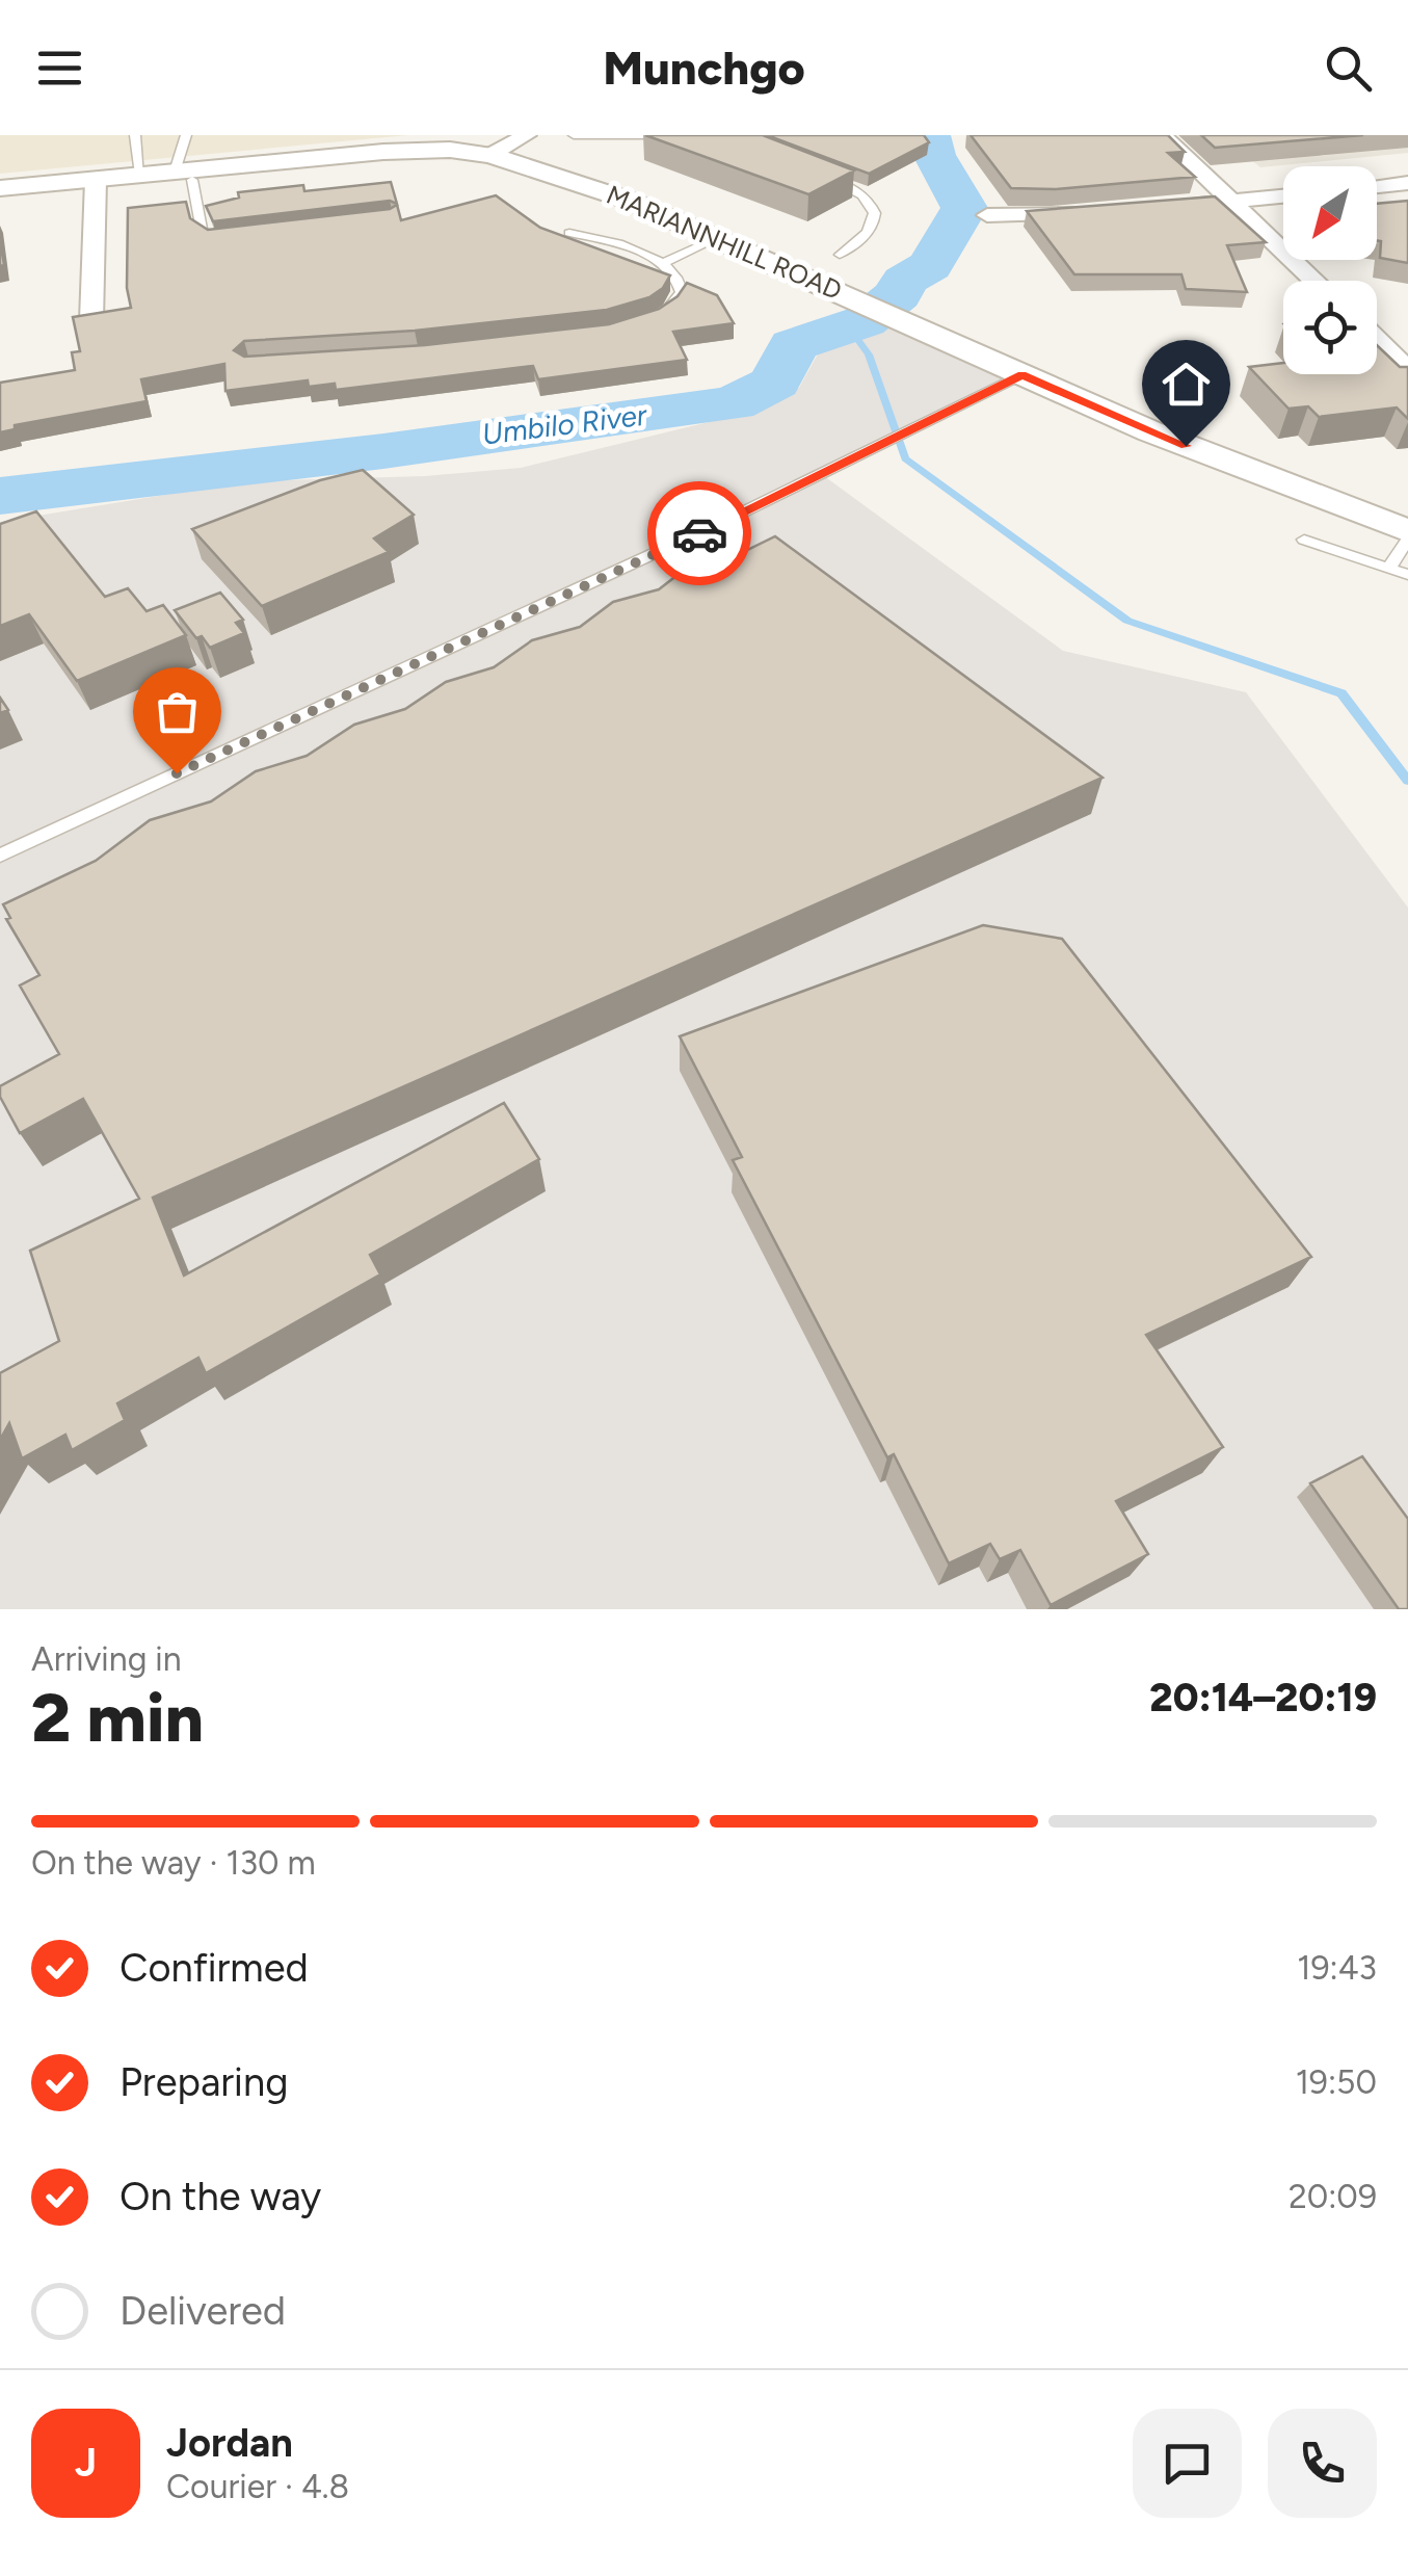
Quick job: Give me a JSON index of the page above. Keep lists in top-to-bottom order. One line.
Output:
{"streets":{"street":["MARIANNHILL ROAD"]},"water":["Umbilo River"],"north":"bottom left","page":{"header":"Munchgo","heading":["2 min","Arriving in","20:14–20:19"],"panel":["Jordan","Courier · 4.8"],"bar":"On the way · 130 m","list":[["Confirmed","19:43"],["Preparing","19:50"],["On the way","20:09"],"Delivered"],"round":"J"}}
